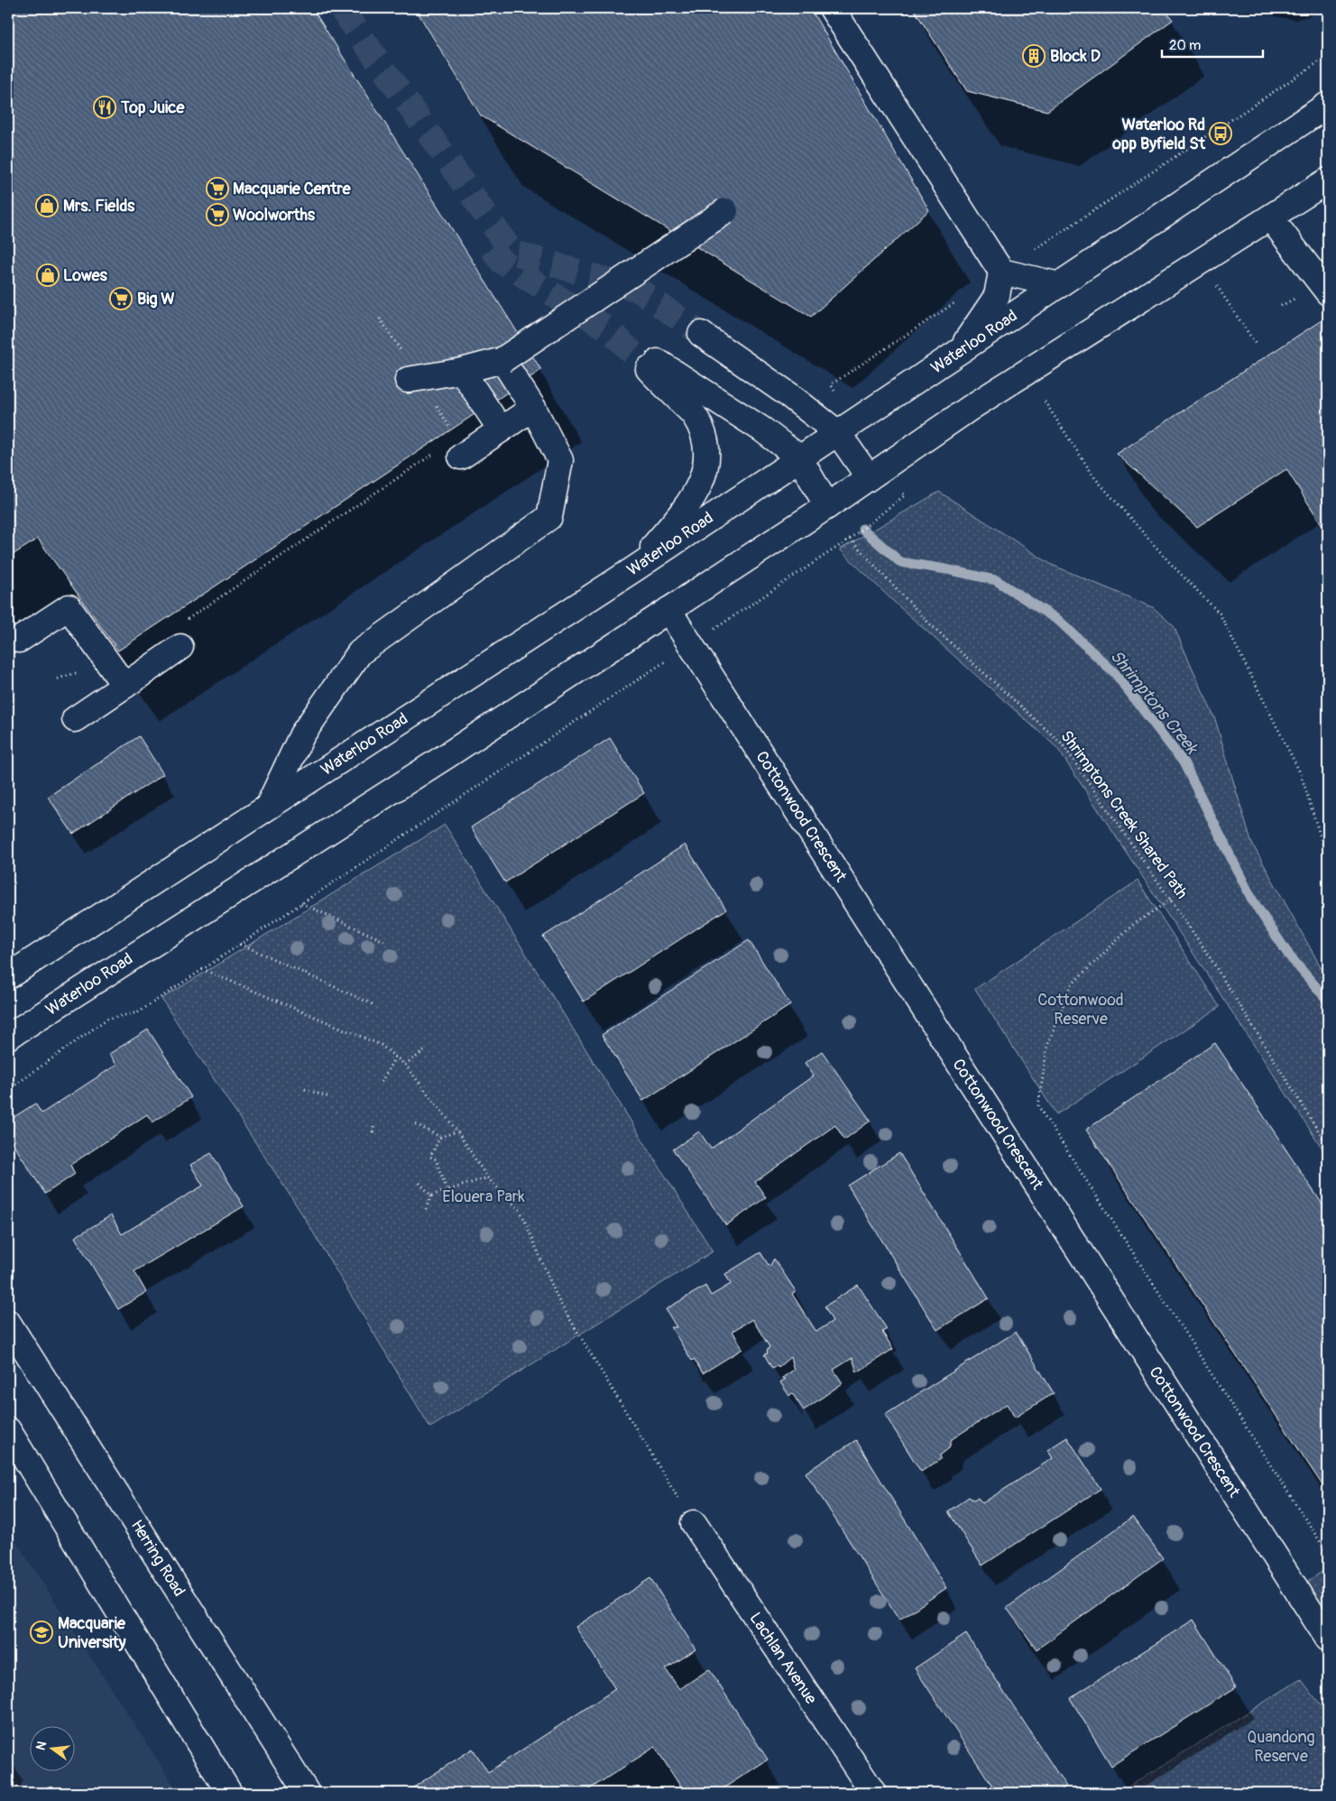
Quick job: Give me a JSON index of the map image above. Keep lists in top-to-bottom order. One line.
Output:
{"streets":{"street":["Waterloo Road","Cottonwood Crescent","Herring Road","Lachlan Avenue"],"path":["Shrimptons Creek Shared Path"]},"crossings":[["Waterloo Road","Cottonwood Crescent"]],"water":["Shrimptons Creek"],"parks":["Cottonwood Reserve","Elouera Park","Quandong Reserve"],"places":{"building":["Block D"],"restaurant":["Top Juice"],"bus stop":["Waterloo Rd opp Byfield St"],"supermarket":["Macquarie Centre","Woolworths","Big W"],"shop":["Mrs. Fields","Lowes"],"school or university":["Macquarie University"]},"scale_bar":"20 m","north":"left"}
